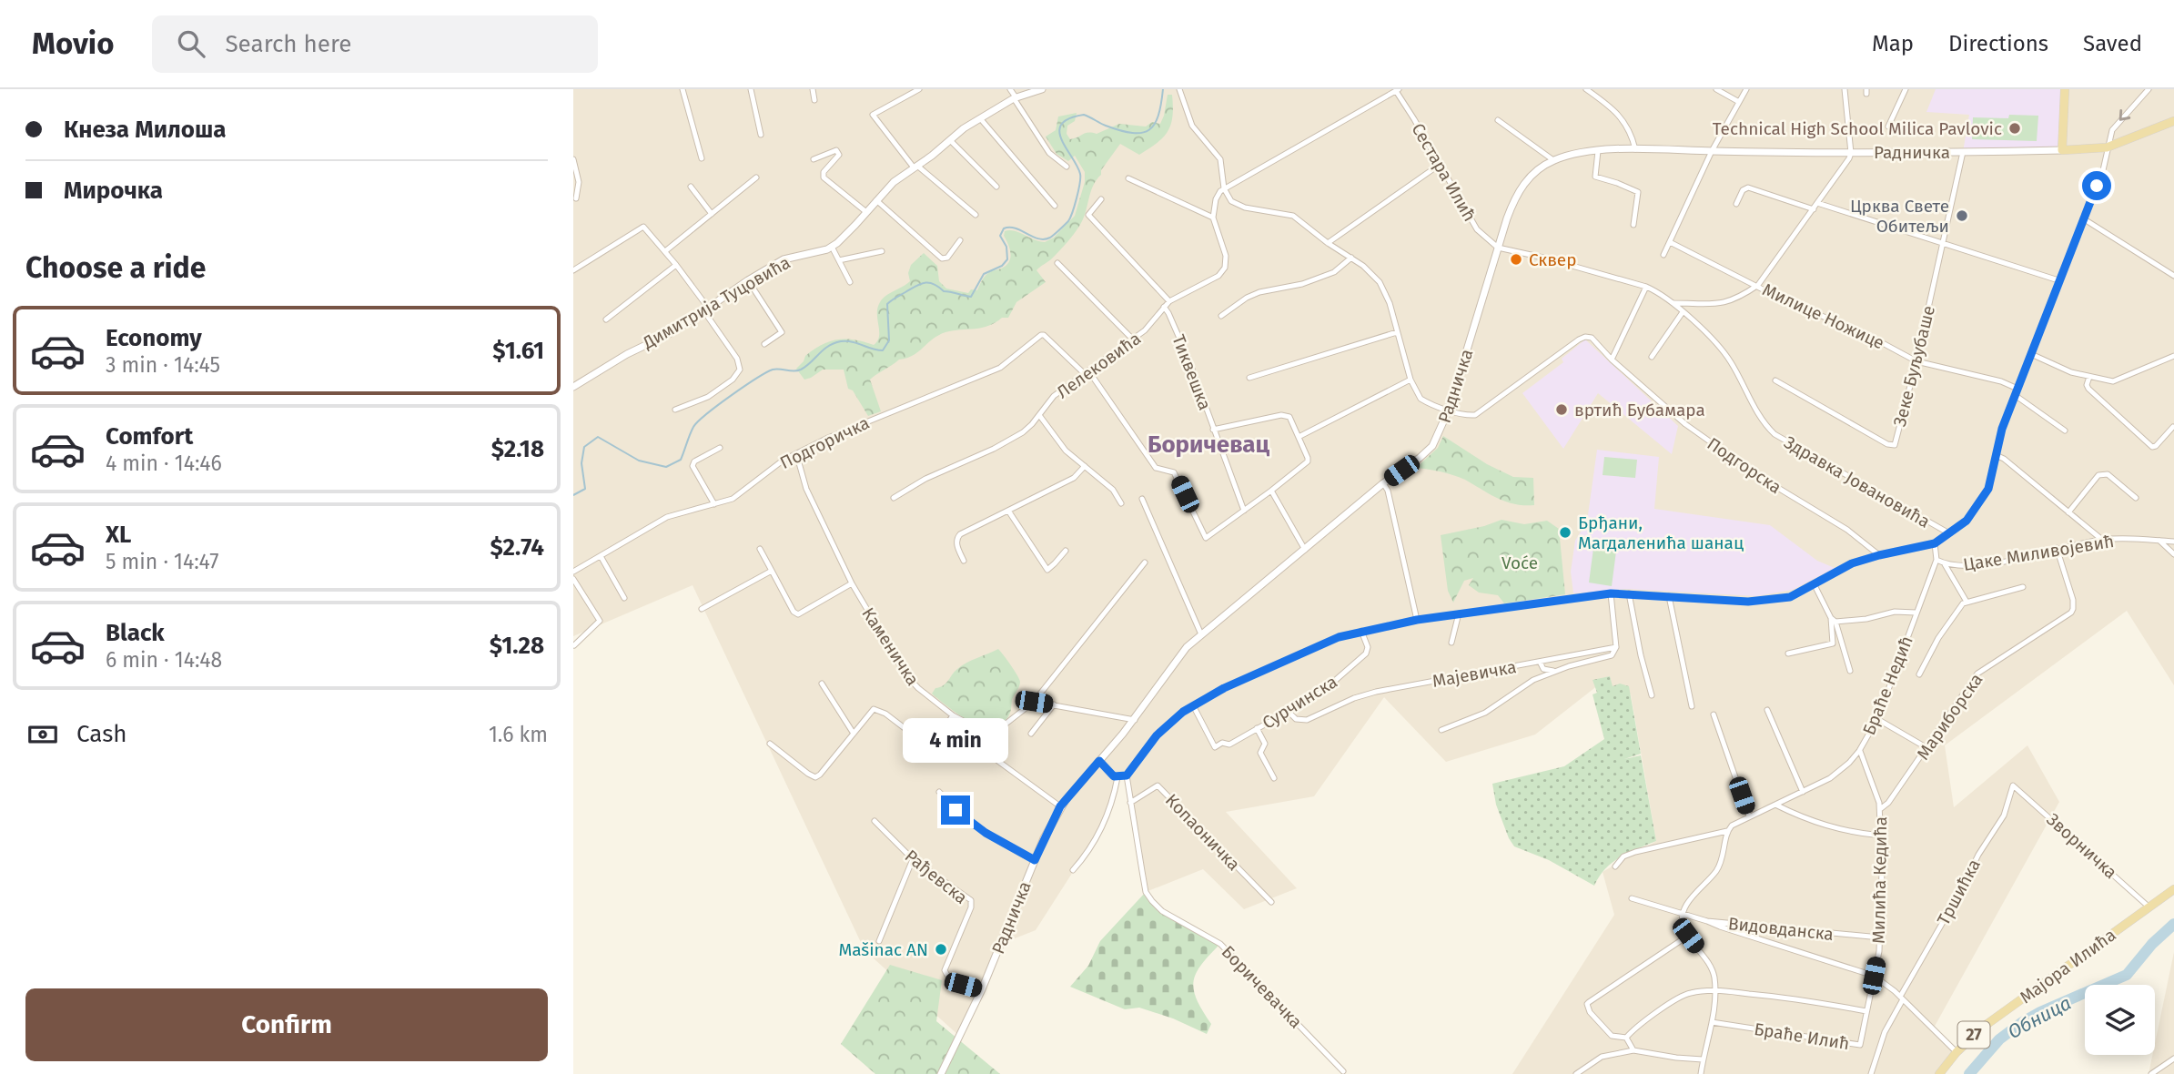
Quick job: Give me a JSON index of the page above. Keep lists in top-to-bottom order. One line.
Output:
{"streets":{"main road":["Радничка","Мајора Илића","27"],"street":["Сестара Илић","Димитрија Туцовића","Милице Ножице","Лелековића","Зеке Буљубаше","Тиквешка","Подгоричка","Подгорска","Здравка Јовановића","Цаке Миливојевић","Каменичка","Мајевичка","Браће Недић","Сурчинска","Мариборска","Копаоничка","Зворничка","Рађевска","Милића Кедића","Тршићка","Видовданска","Боричевачка","Браће Илић"]},"crossings":[["Радничка","Сестара Илић"],["Радничка","Зеке Буљубаше"],["Радничка","Подгорска"],["Радничка","Здравка Јовановића"],["Радничка","Рађевска"],["Сестара Илић","Здравка Јовановића"],["Милице Ножице","Зеке Буљубаше"],["Лелековића","Тиквешка"],["Лелековића","Подгоричка"],["Подгоричка","Каменичка"],["Цаке Миливојевић","Браће Недић"],["Цаке Миливојевић","Мариборска"],["Мајевичка","Сурчинска"],["Браће Недић","Милића Кедића"],["Мариборска","Милића Кедића"],["Копаоничка","Боричевачка"],["Зворничка","Тршићка"],["Зворничка","Мајора Илића"],["Милића Кедића","Видовданска"],["Милића Кедића","Браће Илић"]],"districts":["Боричевац"],"water":["Обница"],"parks":["Voće"],"places":["Technical High School Milica Pavlovic","Црква Свете Обитељи","Сквер","вртић Бубамара","Брђани, Магдаленића шанац","Mašinac AN"],"page":{"header":"Movio","search":"Search here","nav":["Map","Directions","Saved"],"banner":["Кнеза Милоша","Мирочка"],"heading":"Choose a ride","list":[{"name":"Economy","note":"3 min · 14:45","value":"$1.61"},{"name":"Comfort","note":"4 min · 14:46","value":"$2.18"},{"name":"XL","note":"5 min · 14:47","value":"$2.74"},{"name":"Black","note":"6 min · 14:48","value":"$1.28"}],"pay":["Cash","1.6 km"],"bubble":"4 min","buttons":"Confirm"}}
